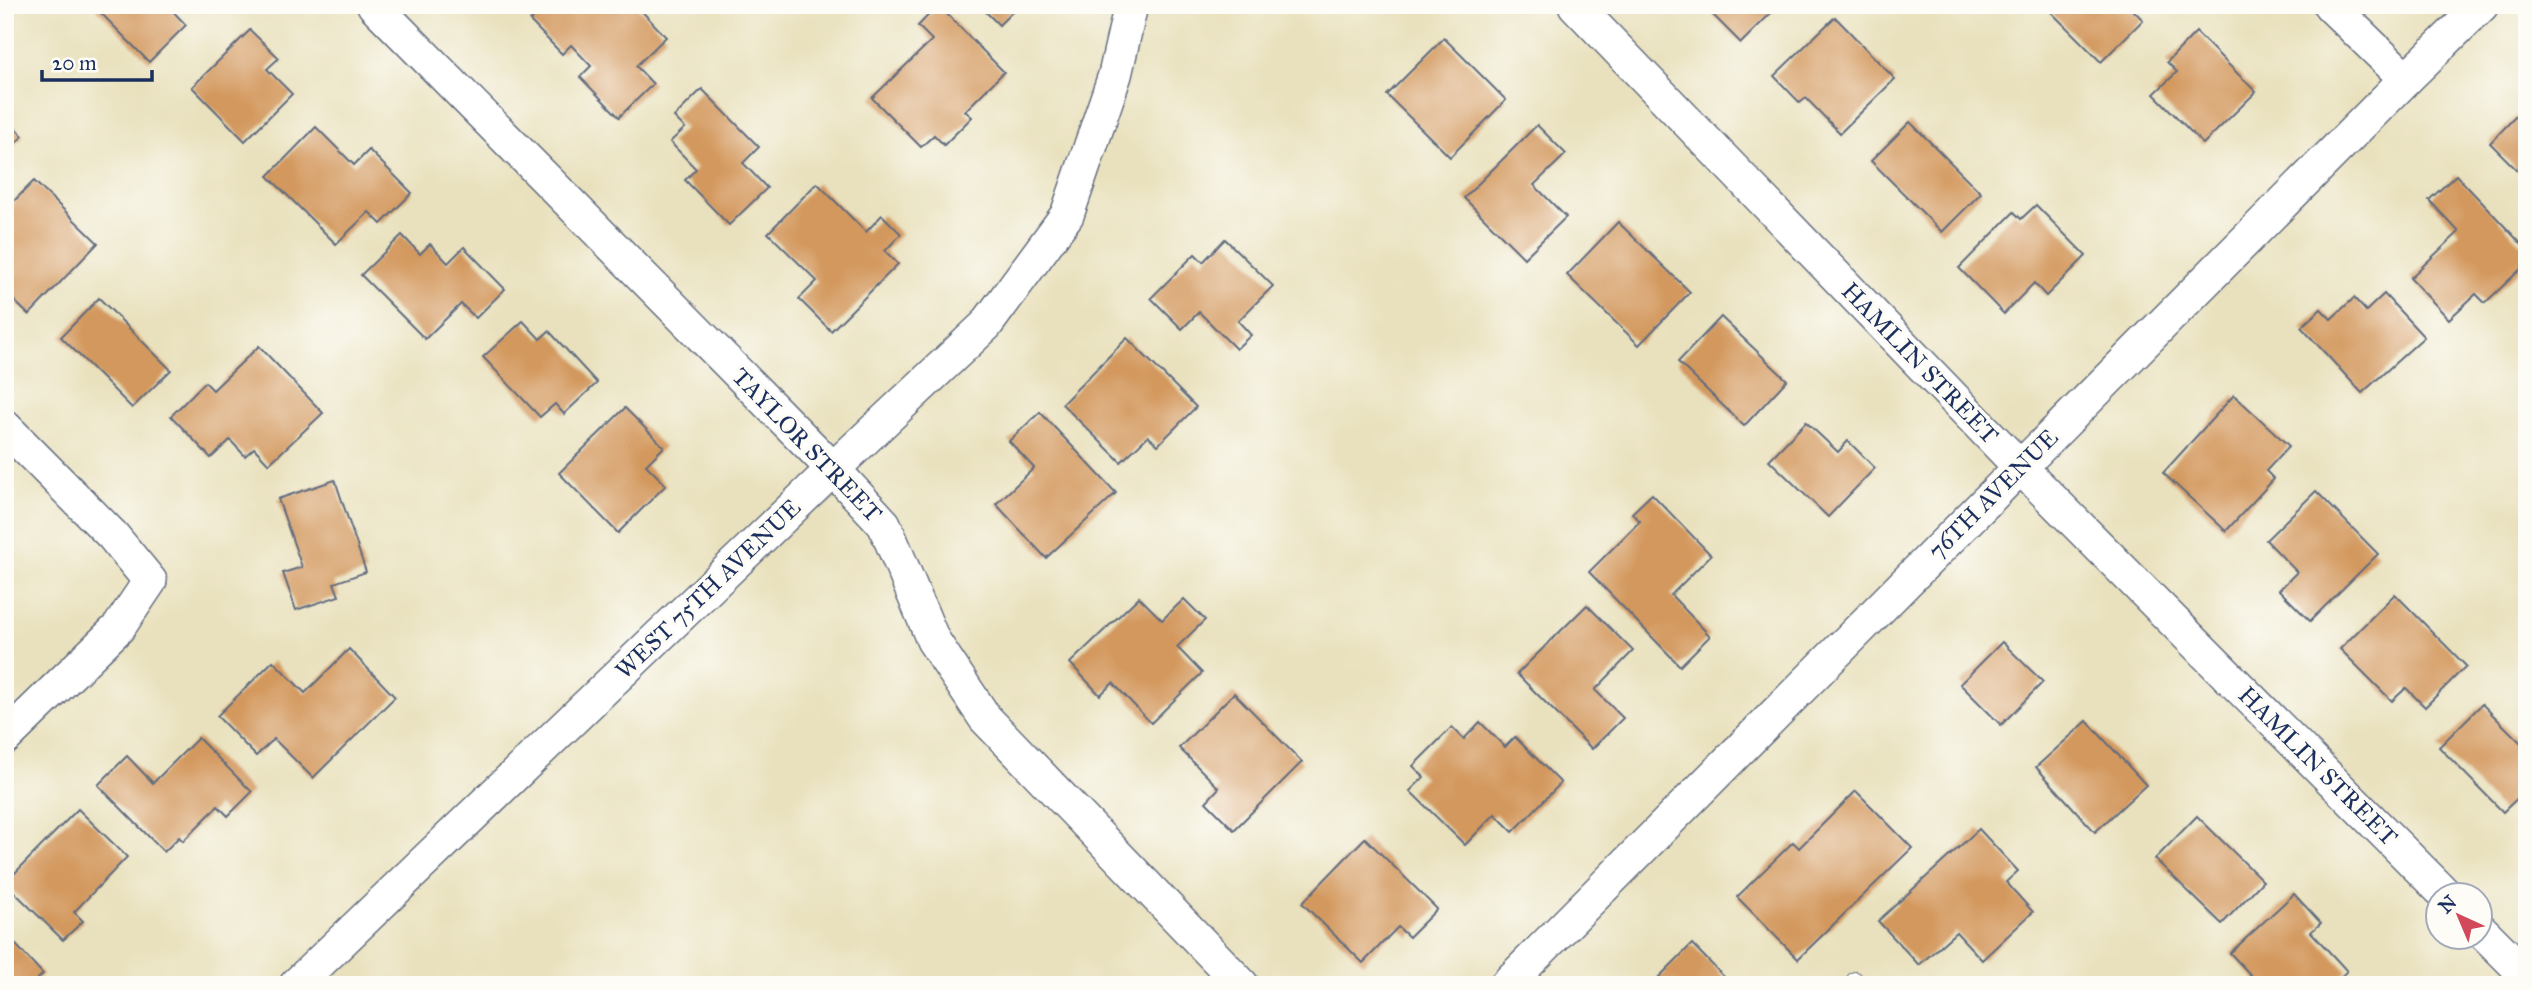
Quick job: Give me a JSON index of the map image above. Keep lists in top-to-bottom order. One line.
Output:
{"streets":{"street":["HAMLIN STREET","TAYLOR STREET","76TH AVENUE","WEST 75TH AVENUE"]},"crossings":[["HAMLIN STREET","76TH AVENUE"],["TAYLOR STREET","WEST 75TH AVENUE"]],"scale_bar":"20 m","north":"top left"}
